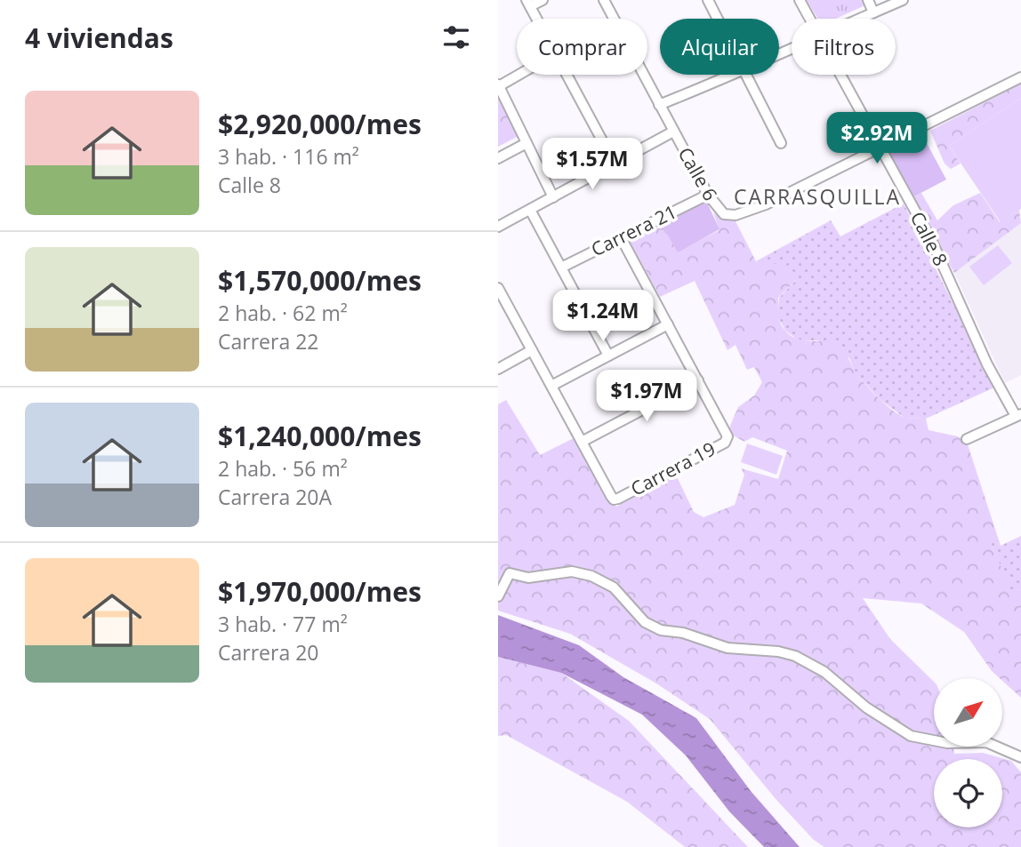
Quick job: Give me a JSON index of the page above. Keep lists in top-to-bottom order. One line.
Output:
{"streets":{"street":["Calle 6","Carrera 21","Calle 8","Carrera 19"]},"crossings":[["Calle 6","Carrera 21"],["Calle 6","Calle 8"],["Carrera 21","Carrera 19"]],"districts":["CARRASQUILLA"],"north":"top right","page":{"heading":"4 viviendas","chip":["Comprar","Alquilar","Filtros"],"list":[{"name":"$2,920,000/mes","note":"3 hab. · 116 m² · Calle 8"},{"name":"$1,570,000/mes","note":"2 hab. · 62 m² · Carrera 22"},{"name":"$1,240,000/mes","note":"2 hab. · 56 m² · Carrera 20A"},{"name":"$1,970,000/mes","note":"3 hab. · 77 m² · Carrera 20"}],"price":["$2.92M","$1.57M","$1.24M","$1.97M"]}}
